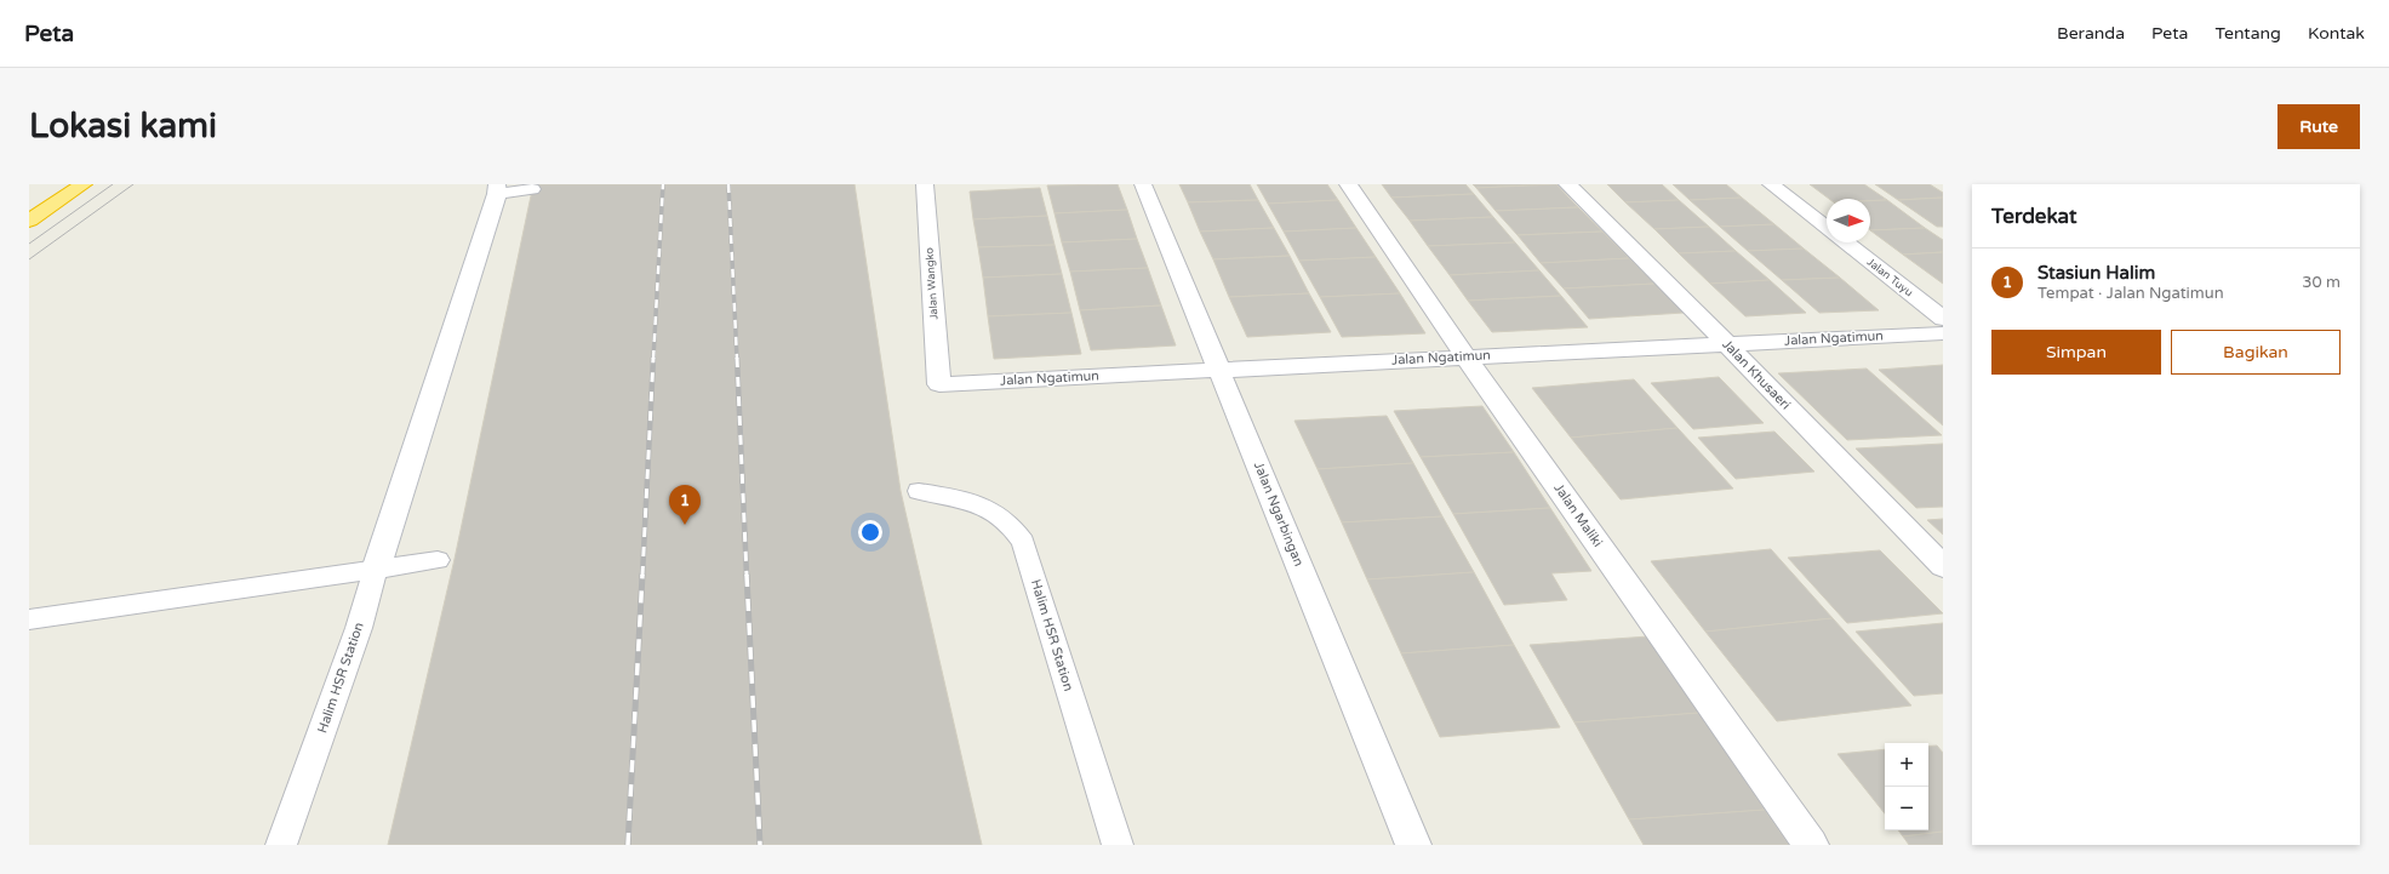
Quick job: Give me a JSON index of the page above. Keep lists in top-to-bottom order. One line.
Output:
{"streets":{"street":["Jalan Tuyu","Jalan Wangko","Jalan Ngatimun","Jalan Khusaeri","Jalan Ngarbingan","Jalan Maliki"],"lane":["Halim HSR Station"]},"crossings":[["Jalan Wangko","Jalan Ngatimun"],["Jalan Ngatimun","Jalan Khusaeri"],["Jalan Ngatimun","Jalan Ngarbingan"],["Jalan Ngatimun","Jalan Maliki"]],"north":"right","page":{"header":"Peta","nav":["Beranda","Peta","Tentang","Kontak"],"buttons":["Rute",["Simpan","Bagikan"]],"title":"Lokasi kami","heading":"Terdekat","list":[{"mark":"1","name":"Stasiun Halim","note":"Tempat · Jalan Ngatimun","value":"30 m"}],"pins":"1","map_buttons":["+","−"]}}
